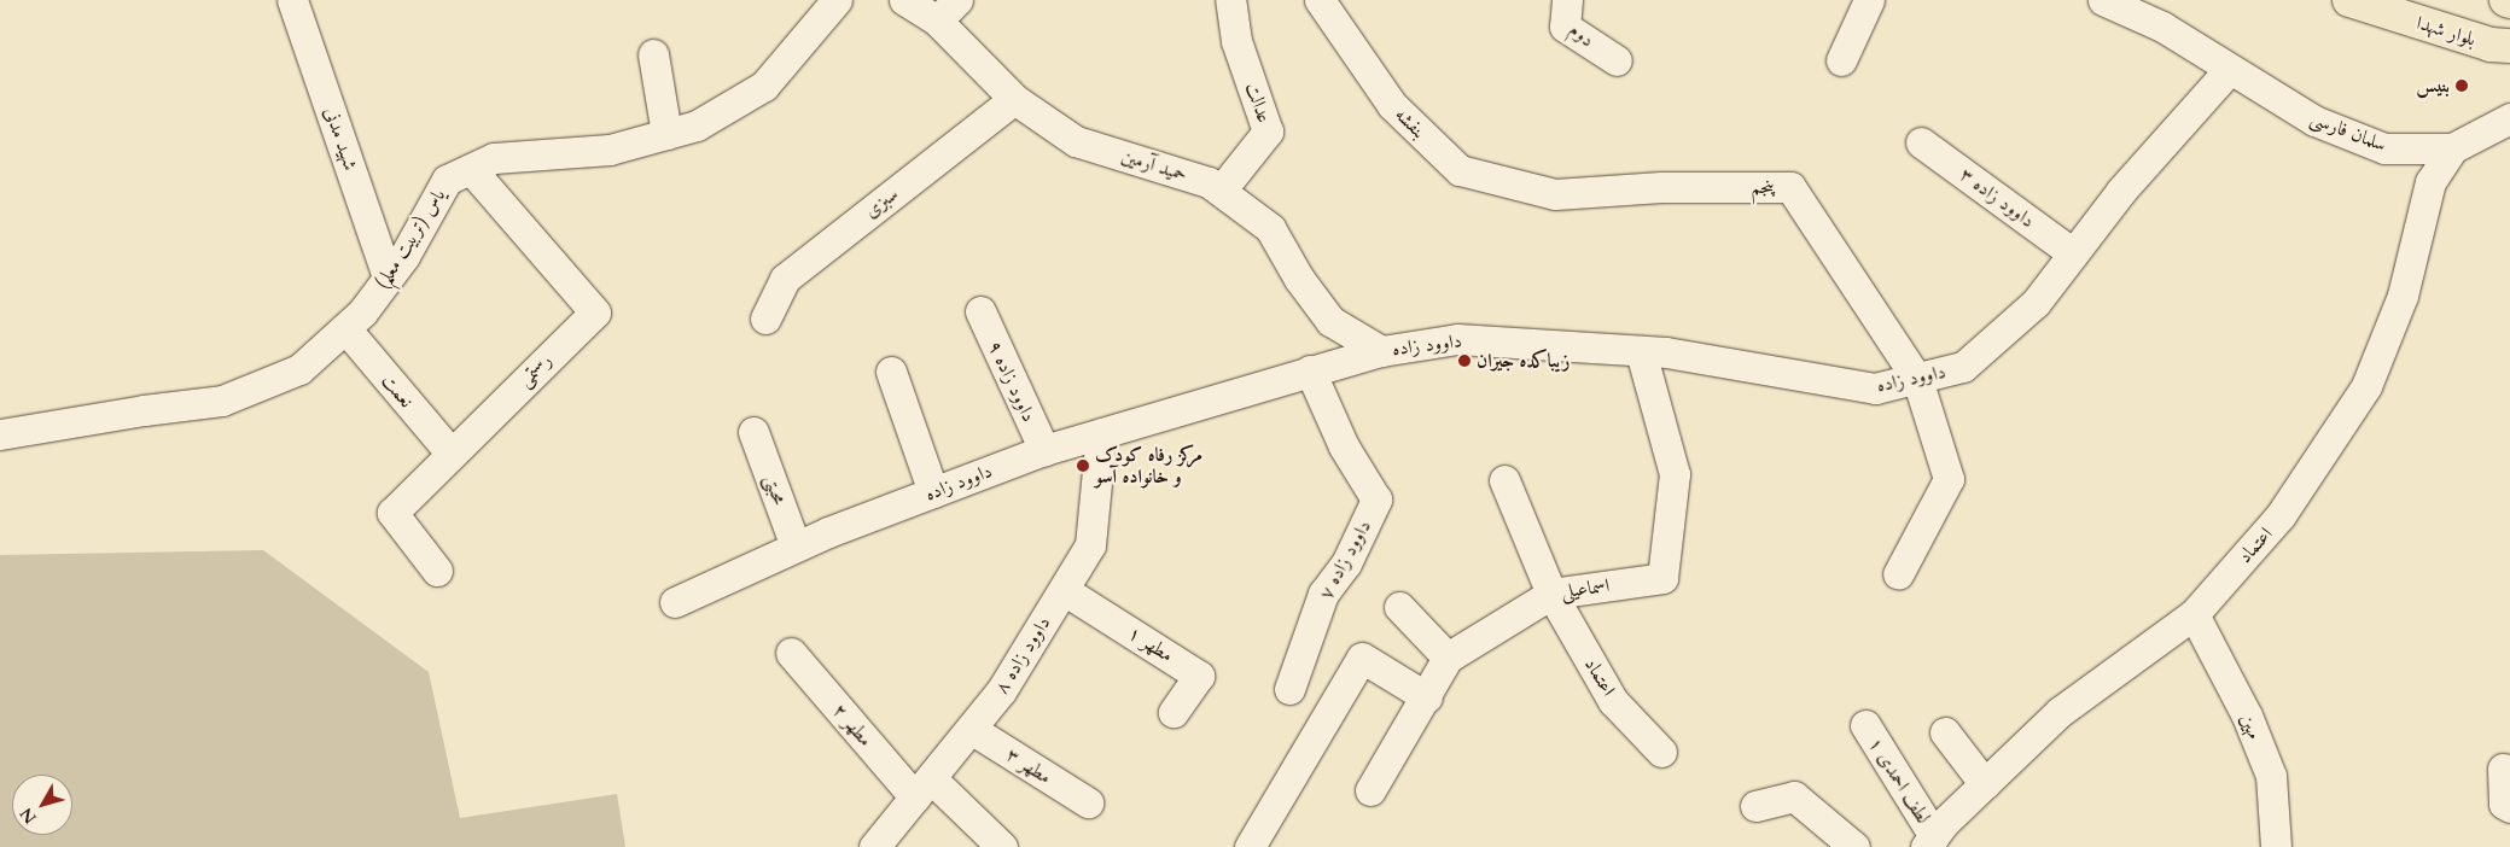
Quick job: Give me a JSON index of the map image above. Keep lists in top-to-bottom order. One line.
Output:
{"streets":{"main road":["بلوار شهدا"],"street":["دوم","عدالت","بنفشه","سلمان فارسی","شهید مدنی","حمید آرمین","پنجم","داوود زاده ۳","سبزی","یاس (تربیت معلم)","داوود زاده","رستمی","داوود زاده ۹","نعمت","محبتی","اعتماد","داوود زاده ۷","اسماعیلی","مطهر ۱","داوود زاده ۸","مطهر ۲","مهین","مطهر ۳","لطف احمدی ۱"]},"crossings":[["عدالت","حمید آرمین"],["بنفشه","پنجم"],["سلمان فارسی","داوود زاده"],["سلمان فارسی","اعتماد"],["شهید مدنی","یاس (تربیت معلم)"],["حمید آرمین","سبزی"],["حمید آرمین","داوود زاده"],["پنجم","داوود زاده"],["داوود زاده ۳","داوود زاده"],["یاس (تربیت معلم)","رستمی"],["یاس (تربیت معلم)","نعمت"],["داوود زاده","داوود زاده ۹"],["داوود زاده","محبتی"],["داوود زاده","داوود زاده ۷"],["داوود زاده","اسماعیلی"],["داوود زاده","داوود زاده ۸"],["رستمی","نعمت"],["اعتماد","اسماعیلی"],["اعتماد","مهین"],["اعتماد","لطف احمدی ۱"],["مطهر ۱","داوود زاده ۸"],["داوود زاده ۸","مطهر ۲"],["داوود زاده ۸","مطهر ۳"]],"places":["بنیس","زیباکده جیران","مرکز رفاه کودک و خانواده آسو"],"north":"bottom left"}
